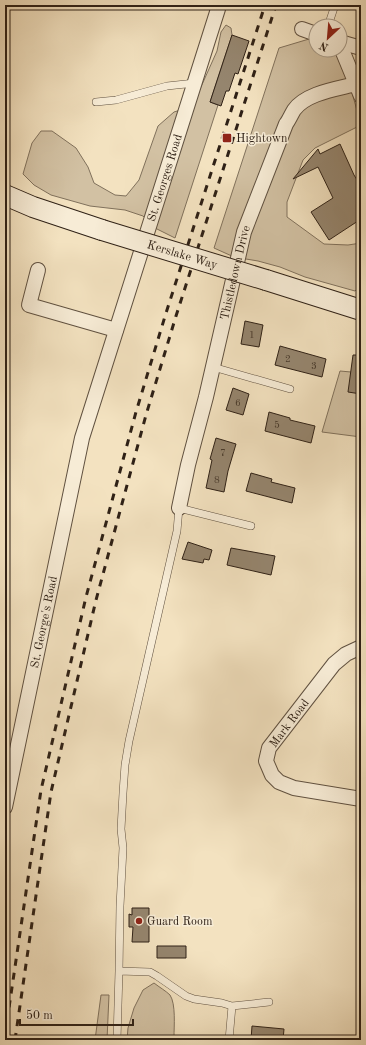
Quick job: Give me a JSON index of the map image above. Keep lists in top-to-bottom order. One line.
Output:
{"streets":{"street":["St. Georges Road","Kerslake Way","Thistledown Drive","St. George's Road","Mark Road"]},"crossings":[["St. Georges Road","St. George's Road"]],"places":{"transit":["Hightown"],"other":["Guard Room"]},"house_numbers":["1","2","3","6","5","7","8"],"scale_bar":"50 m","north":"bottom left"}
